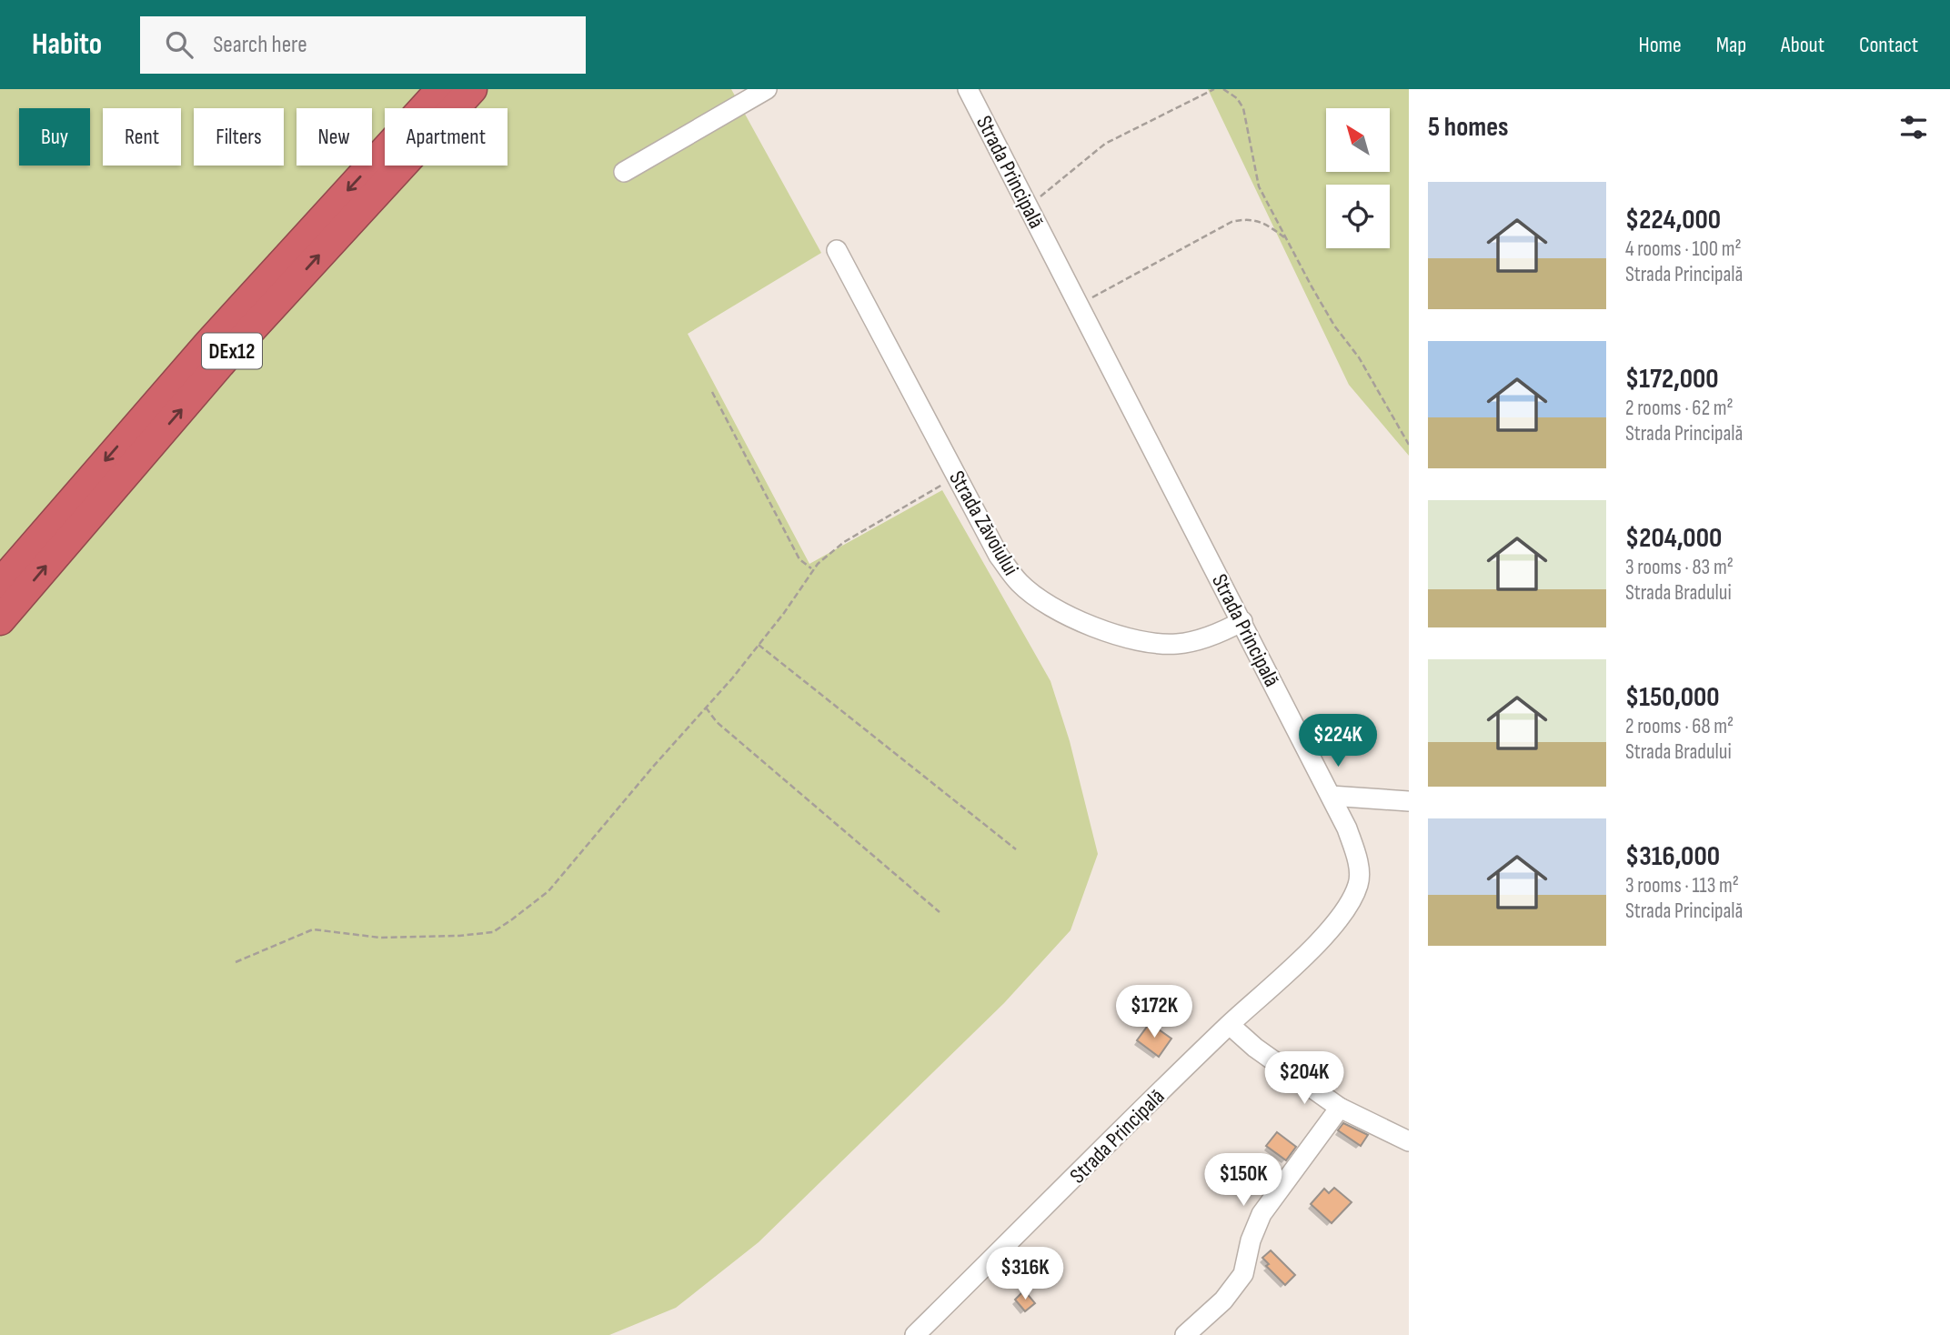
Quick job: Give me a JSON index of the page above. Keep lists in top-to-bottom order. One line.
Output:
{"streets":{"highway":["DEx12"],"street":["Strada Principală","Strada Zăvoiului"]},"crossings":[["Strada Principală","Strada Zăvoiului"]],"north":"top left","page":{"header":"Habito","search":"Search here","nav":["Home","Map","About","Contact"],"heading":"5 homes","chip":["Buy","Rent","Filters","New","Apartment"],"list":[{"name":"$224,000","note":"4 rooms · 100 m² · Strada Principală"},{"name":"$172,000","note":"2 rooms · 62 m² · Strada Principală"},{"name":"$204,000","note":"3 rooms · 83 m² · Strada Bradului"},{"name":"$150,000","note":"2 rooms · 68 m² · Strada Bradului"},{"name":"$316,000","note":"3 rooms · 113 m² · Strada Principală"}],"price":["$224K","$172K","$204K","$150K","$316K"]}}
